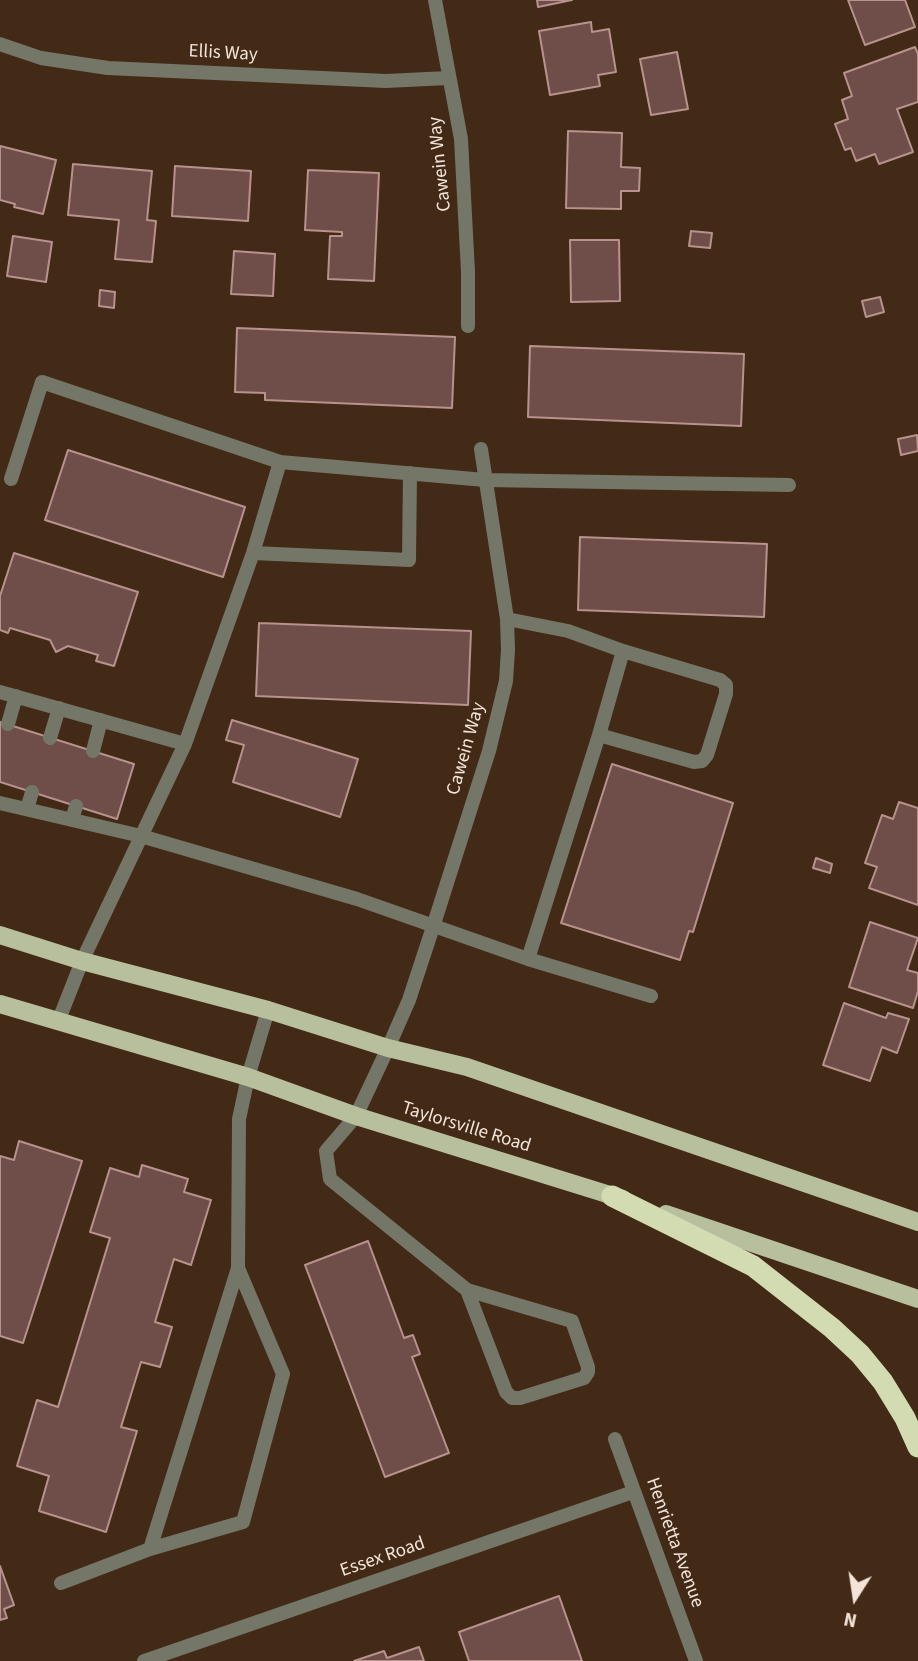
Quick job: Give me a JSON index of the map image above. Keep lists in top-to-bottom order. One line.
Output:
{"streets":{"main road":["Taylorsville Road"],"street":["Ellis Way","Cawein Way","Henrietta Avenue","Essex Road"]},"crossings":[["Ellis Way","Cawein Way"],["Cawein Way","Taylorsville Road"],["Henrietta Avenue","Essex Road"]],"north":"bottom"}
